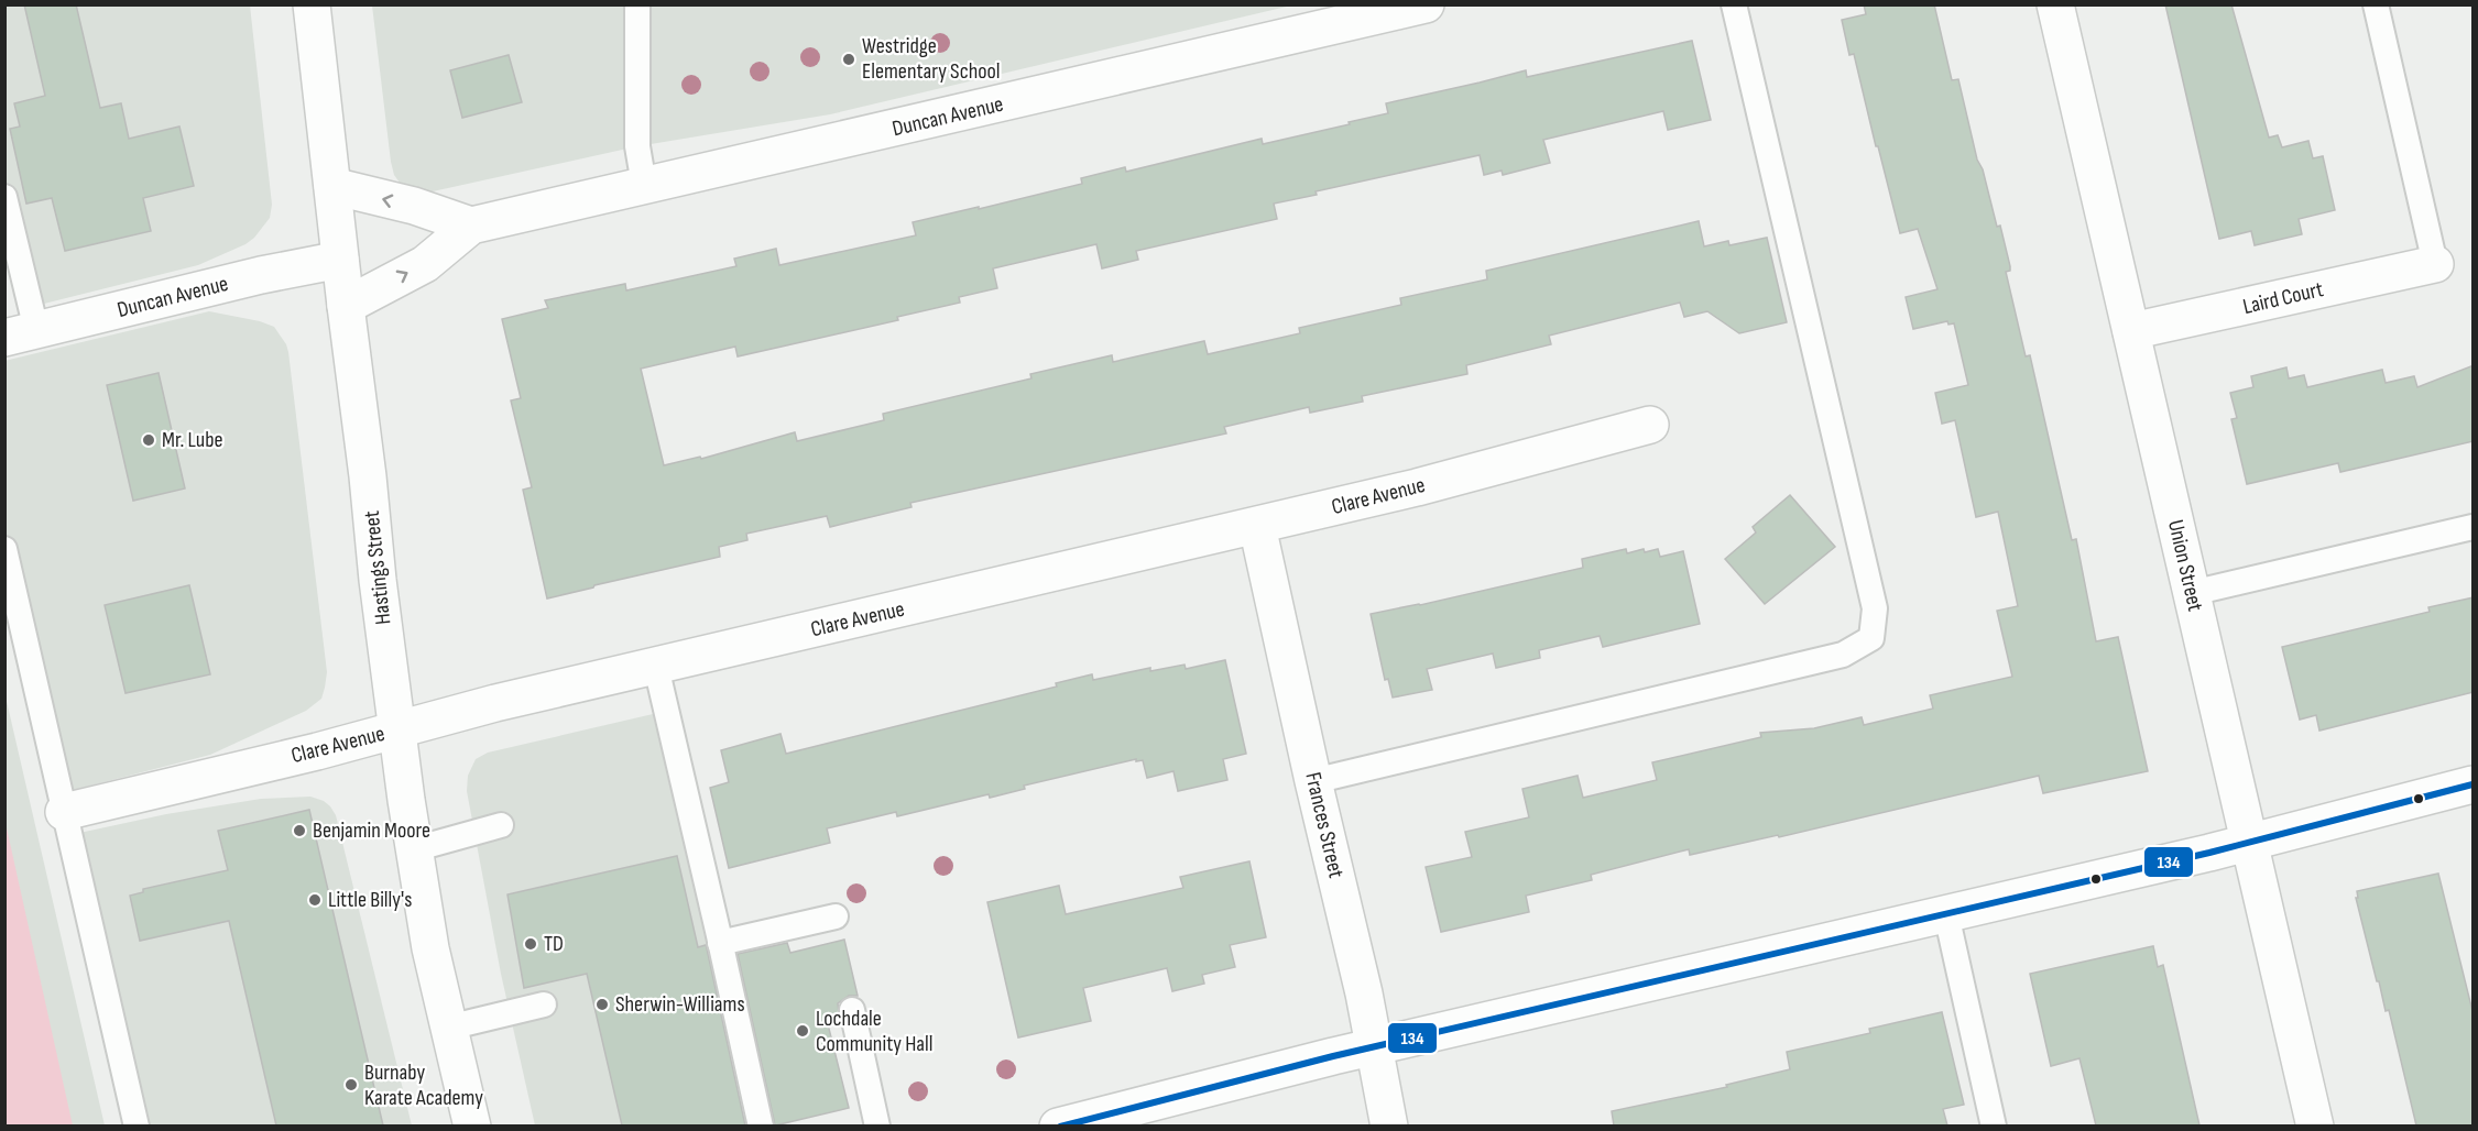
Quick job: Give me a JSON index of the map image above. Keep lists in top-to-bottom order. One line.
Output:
{"streets":{"street":["Duncan Avenue","Laird Court","Clare Avenue","Union Street","Hastings Street","Frances Street"]},"crossings":[["Duncan Avenue","Hastings Street"],["Laird Court","Union Street"],["Clare Avenue","Hastings Street"],["Clare Avenue","Frances Street"]],"places":["Westridge Elementary School","Mr. Lube","Benjamin Moore","Little Billy's","TD","Sherwin-Williams","Lochdale Community Hall","Burnaby Karate Academy"],"lines":["transit line 134"]}
